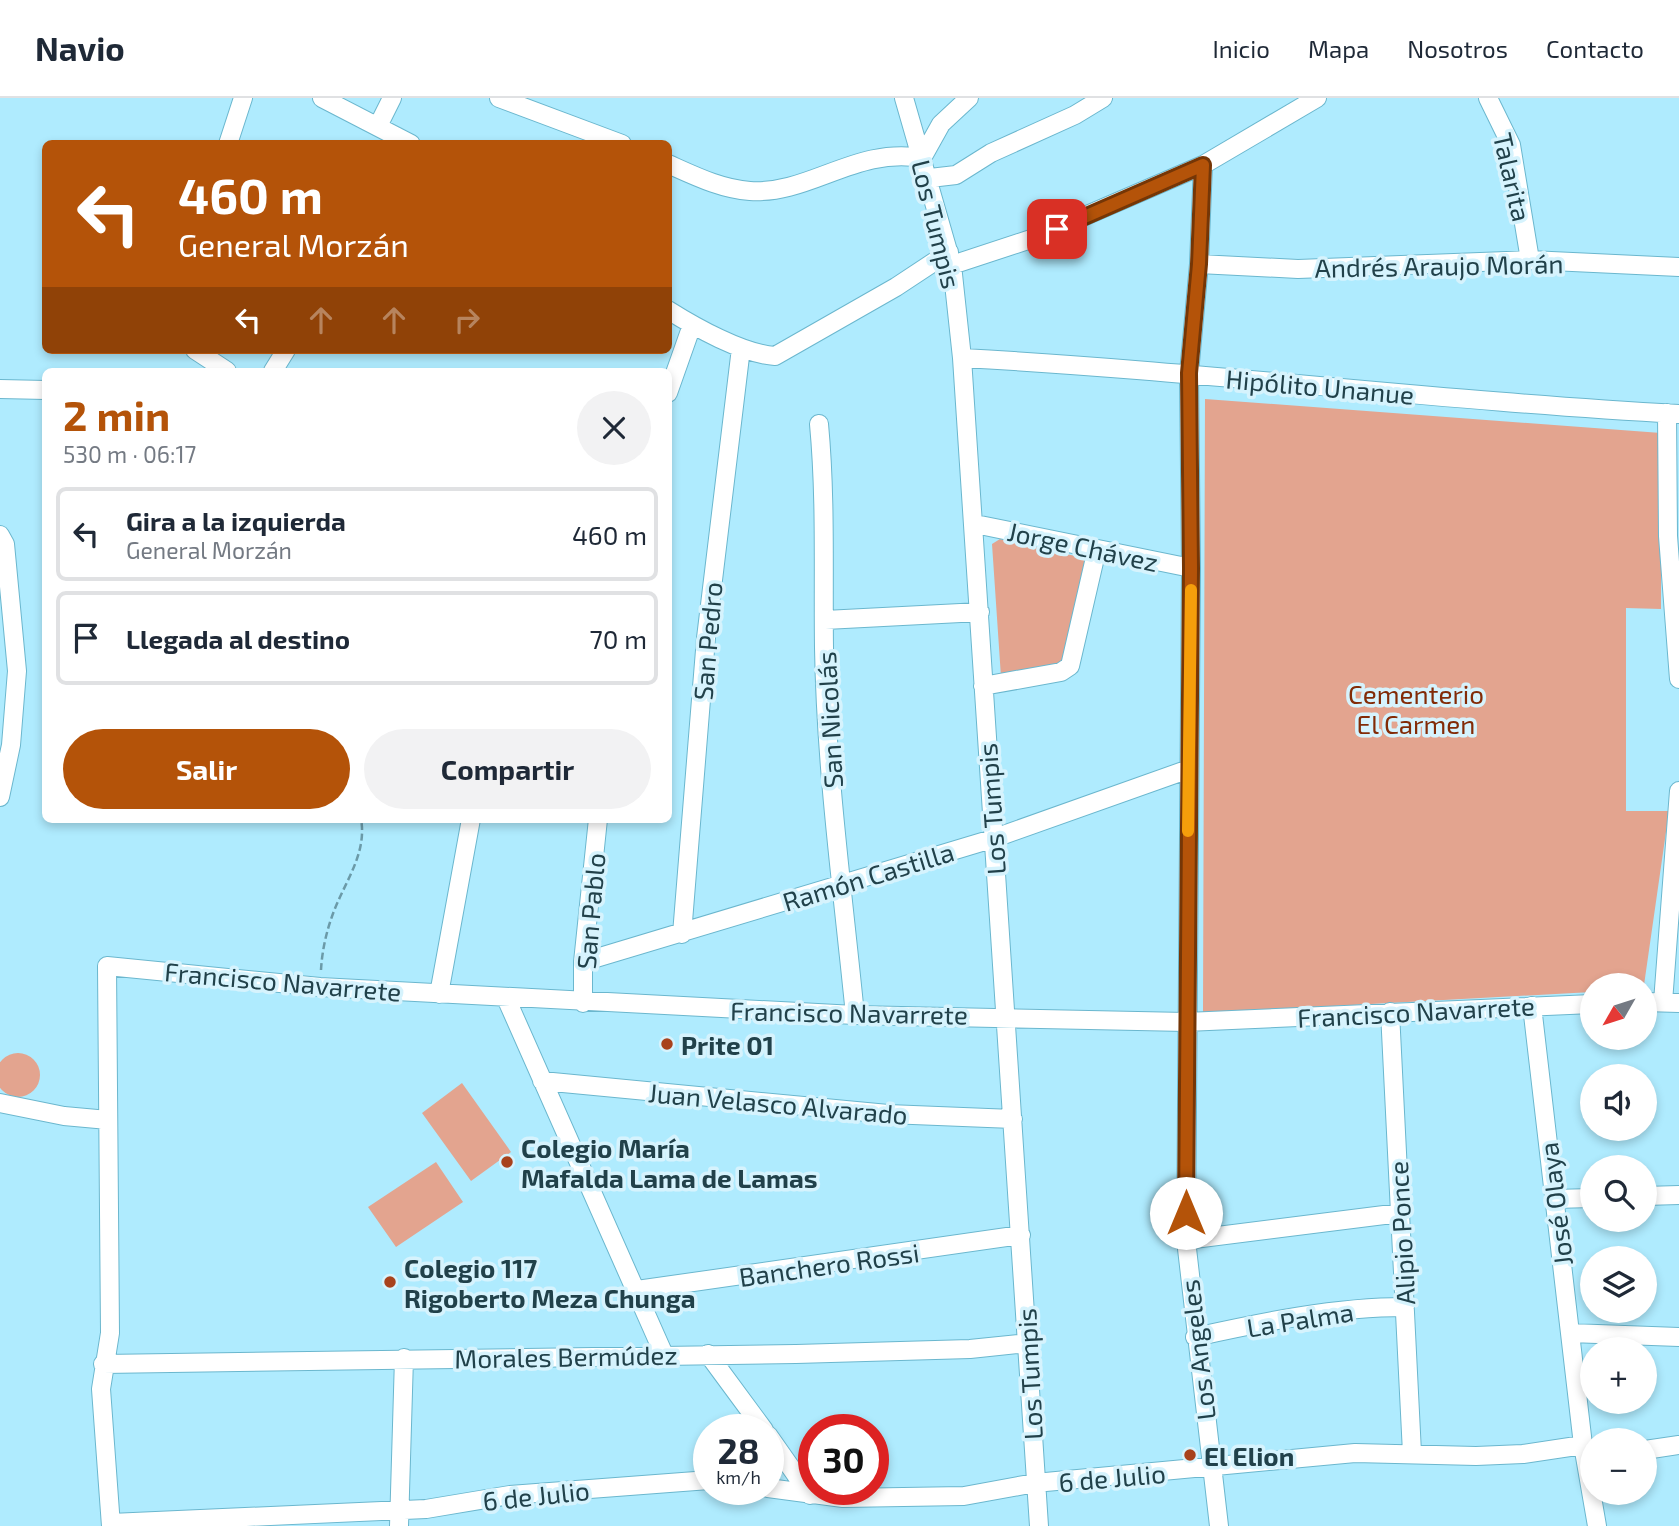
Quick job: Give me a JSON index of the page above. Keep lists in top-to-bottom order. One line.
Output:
{"streets":{"street":["Talarita","Los Tumpis","Andrés Araujo Morán","Hipólito Unanue","Jorge Chávez","San Pedro","San Nicolás","Ramón Castilla","San Pablo","Francisco Navarrete","Juan Velasco Alvarado","José Olaya","Alipio Ponce","Banchero Rossi","La Palma","Los Angeles","Morales Bermúdez","6 de Julio"]},"crossings":[["Talarita","Andrés Araujo Morán"],["Los Tumpis","Hipólito Unanue"],["Los Tumpis","Jorge Chávez"],["Los Tumpis","Ramón Castilla"],["Los Tumpis","Francisco Navarrete"],["Los Tumpis","Juan Velasco Alvarado"],["Los Tumpis","Banchero Rossi"],["Los Tumpis","Morales Bermúdez"],["Los Tumpis","6 de Julio"],["Andrés Araujo Morán","Los Angeles"],["Hipólito Unanue","Los Angeles"],["Jorge Chávez","Los Angeles"],["San Pedro","Ramón Castilla"],["San Nicolás","Ramón Castilla"],["San Nicolás","Francisco Navarrete"],["Ramón Castilla","San Pablo"],["Ramón Castilla","Los Angeles"],["San Pablo","Francisco Navarrete"],["Francisco Navarrete","José Olaya"],["Francisco Navarrete","Alipio Ponce"],["Francisco Navarrete","Los Angeles"],["Alipio Ponce","La Palma"],["Alipio Ponce","6 de Julio"],["La Palma","Los Angeles"],["Los Angeles","6 de Julio"]],"parks":["Cementerio El Carmen"],"places":["Prite 01","Colegio María Mafalda Lama de Lamas","Colegio 117 Rigoberto Meza Chunga","El Elion"],"north":"bottom left","page":{"header":"Navio","nav":["Inicio","Mapa","Nosotros","Contacto"],"turn":["460 m","General Morzán"],"heading":["2 min","530 m · 06:17"],"list":[{"name":"Gira a la izquierda","note":"General Morzán","value":"460 m"},{"name":"Llegada al destino","value":"70 m"}],"buttons":["Salir","Compartir"],"map_buttons":["+","−"],"speed":"28 km/h","limit":"30"}}
